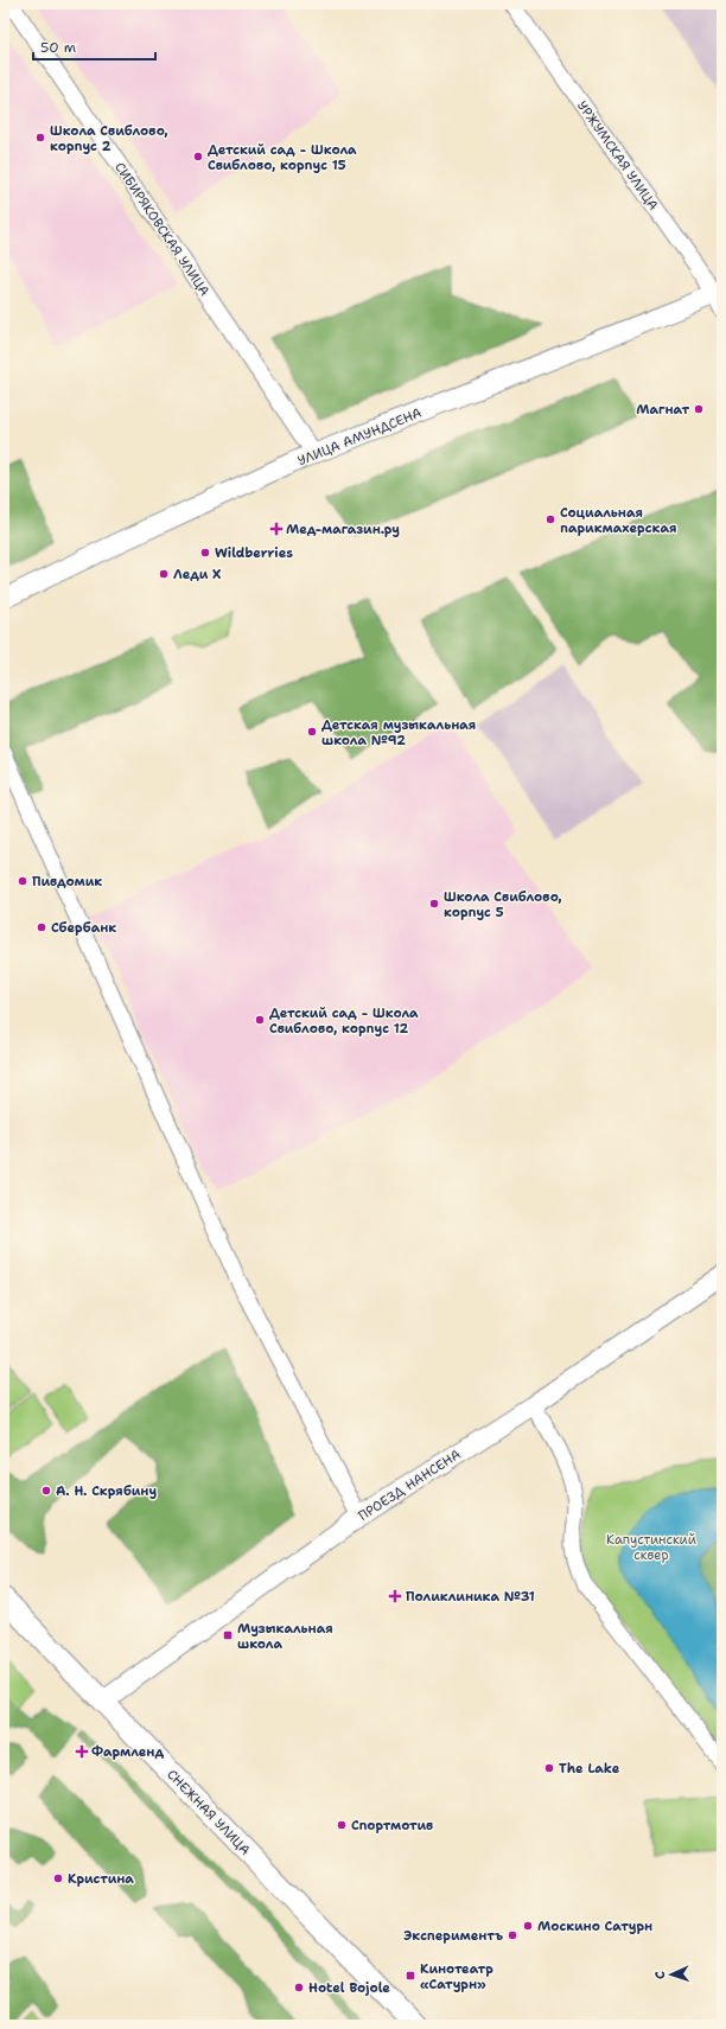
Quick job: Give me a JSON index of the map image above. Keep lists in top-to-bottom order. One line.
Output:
{"streets":{"main road":["СНЕЖНАЯ УЛИЦА"],"street":["УРЖУМСКАЯ УЛИЦА","СИБИРЯКОВСКАЯ УЛИЦА","УЛИЦА АМУНДСЕНА","ПРОЕЗД НАНСЕНА"]},"crossings":[["УРЖУМСКАЯ УЛИЦА","УЛИЦА АМУНДСЕНА"],["СИБИРЯКОВСКАЯ УЛИЦА","УЛИЦА АМУНДСЕНА"],["ПРОЕЗД НАНСЕНА","СНЕЖНАЯ УЛИЦА"]],"parks":["Капустинский сквер"],"places":{"other":["Школа Свиблово, корпус 2","Детский сад - Школа Свиблово, корпус 15","Магнат","Социальная парикмахерская","Wildberries","Леди Х","Детская музыкальная школа №92","Пивдомик","Школа Свиблово, корпус 5","Сбербанк","Детский сад - Школа Свиблово, корпус 12","А. Н. Скрябину","The Lake","Спортмотив","Кристина","Москино Сатурн","Экспериментъ","Hotel Bojole"],"health":["Мед-магазин.ру","Поликлиника №31","Фармленд"],"transit":["Музыкальная школа","Кинотеатр «Сатурн»"]},"scale_bar":"50 m","north":"left"}
